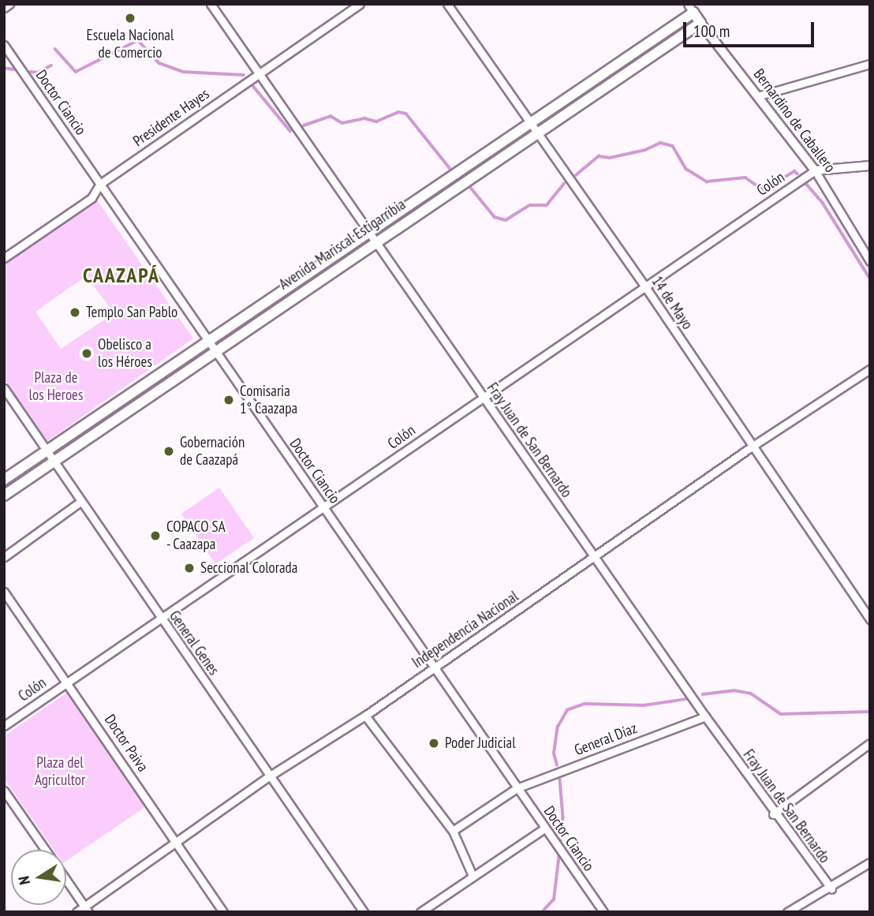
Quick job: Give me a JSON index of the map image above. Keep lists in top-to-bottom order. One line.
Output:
{"streets":{"main road":["Bernardino de Caballero","Avenida Mariscal Estigarribia"],"street":["Doctor Ciancio","Presidente Hayes","Colón","14 de Mayo","Fray Juan de San Bernardo","Independencia Nacional","General Genes","General Díaz","Doctor Paiva"]},"crossings":[["Doctor Ciancio","Presidente Hayes"],["Doctor Ciancio","Colón"],["Doctor Ciancio","Avenida Mariscal Estigarribia"],["Doctor Ciancio","Independencia Nacional"],["Doctor Ciancio","General Díaz"],["Presidente Hayes","Fray Juan de San Bernardo"],["Bernardino de Caballero","Colón"],["Bernardino de Caballero","Avenida Mariscal Estigarribia"],["Colón","14 de Mayo"],["Colón","Fray Juan de San Bernardo"],["Colón","General Genes"],["Colón","Doctor Paiva"],["Avenida Mariscal Estigarribia","14 de Mayo"],["Avenida Mariscal Estigarribia","Fray Juan de San Bernardo"],["Avenida Mariscal Estigarribia","General Genes"],["14 de Mayo","Independencia Nacional"],["Fray Juan de San Bernardo","Independencia Nacional"],["Fray Juan de San Bernardo","General Díaz"],["Independencia Nacional","General Genes"],["Independencia Nacional","Doctor Paiva"]],"districts":["CAAZAPÁ"],"parks":["Plaza de los Heroes","Plaza del Agricultor"],"places":["Escuela Nacional de Comercio","Templo San Pablo","Obelisco a los Héroes","Comisaria 1° Caazapa","Gobernación de Caazapá","COPACO SA - Caazapa","Seccional Colorada","Poder Judicial"],"scale_bar":"100 m","north":"left"}
